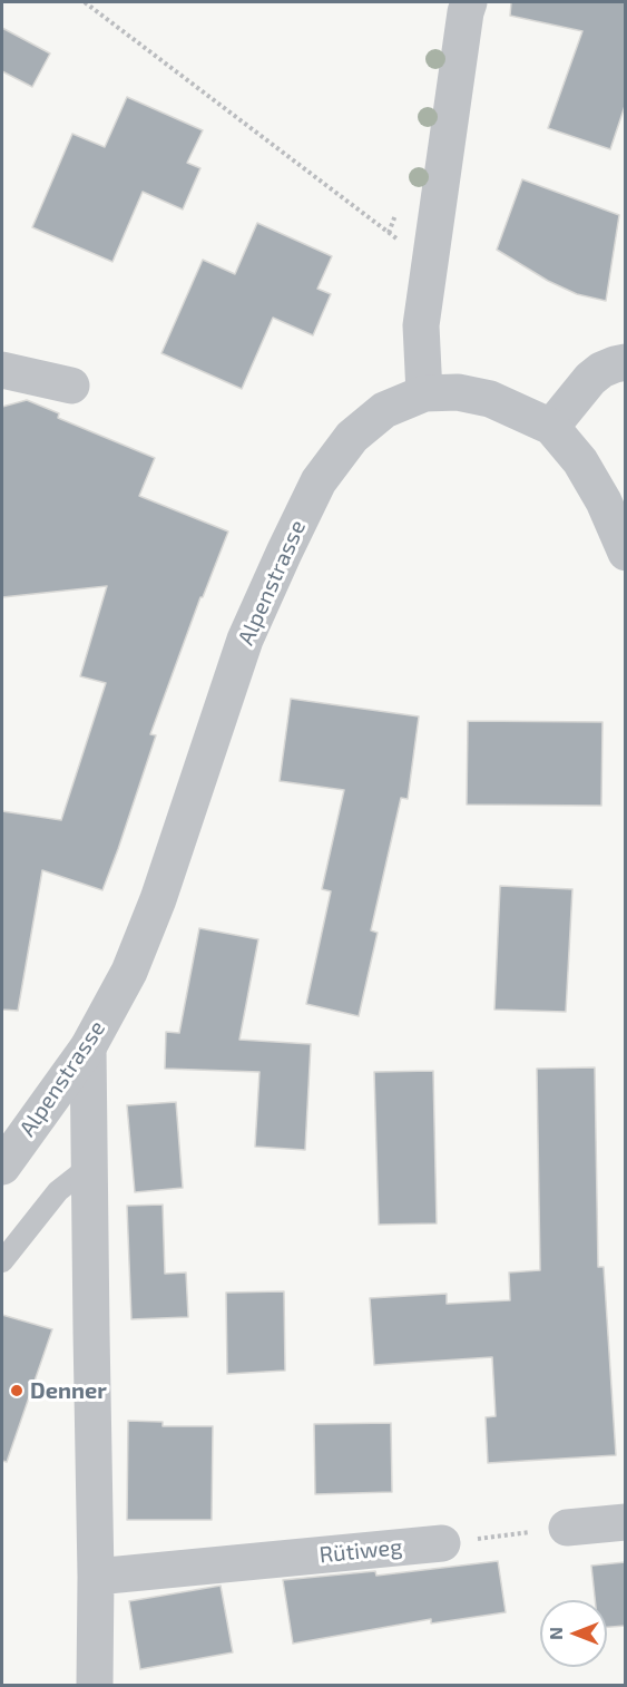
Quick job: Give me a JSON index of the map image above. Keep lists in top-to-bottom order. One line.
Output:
{"streets":{"street":["Alpenstrasse","Rütiweg"]},"places":["Denner"],"north":"left"}
